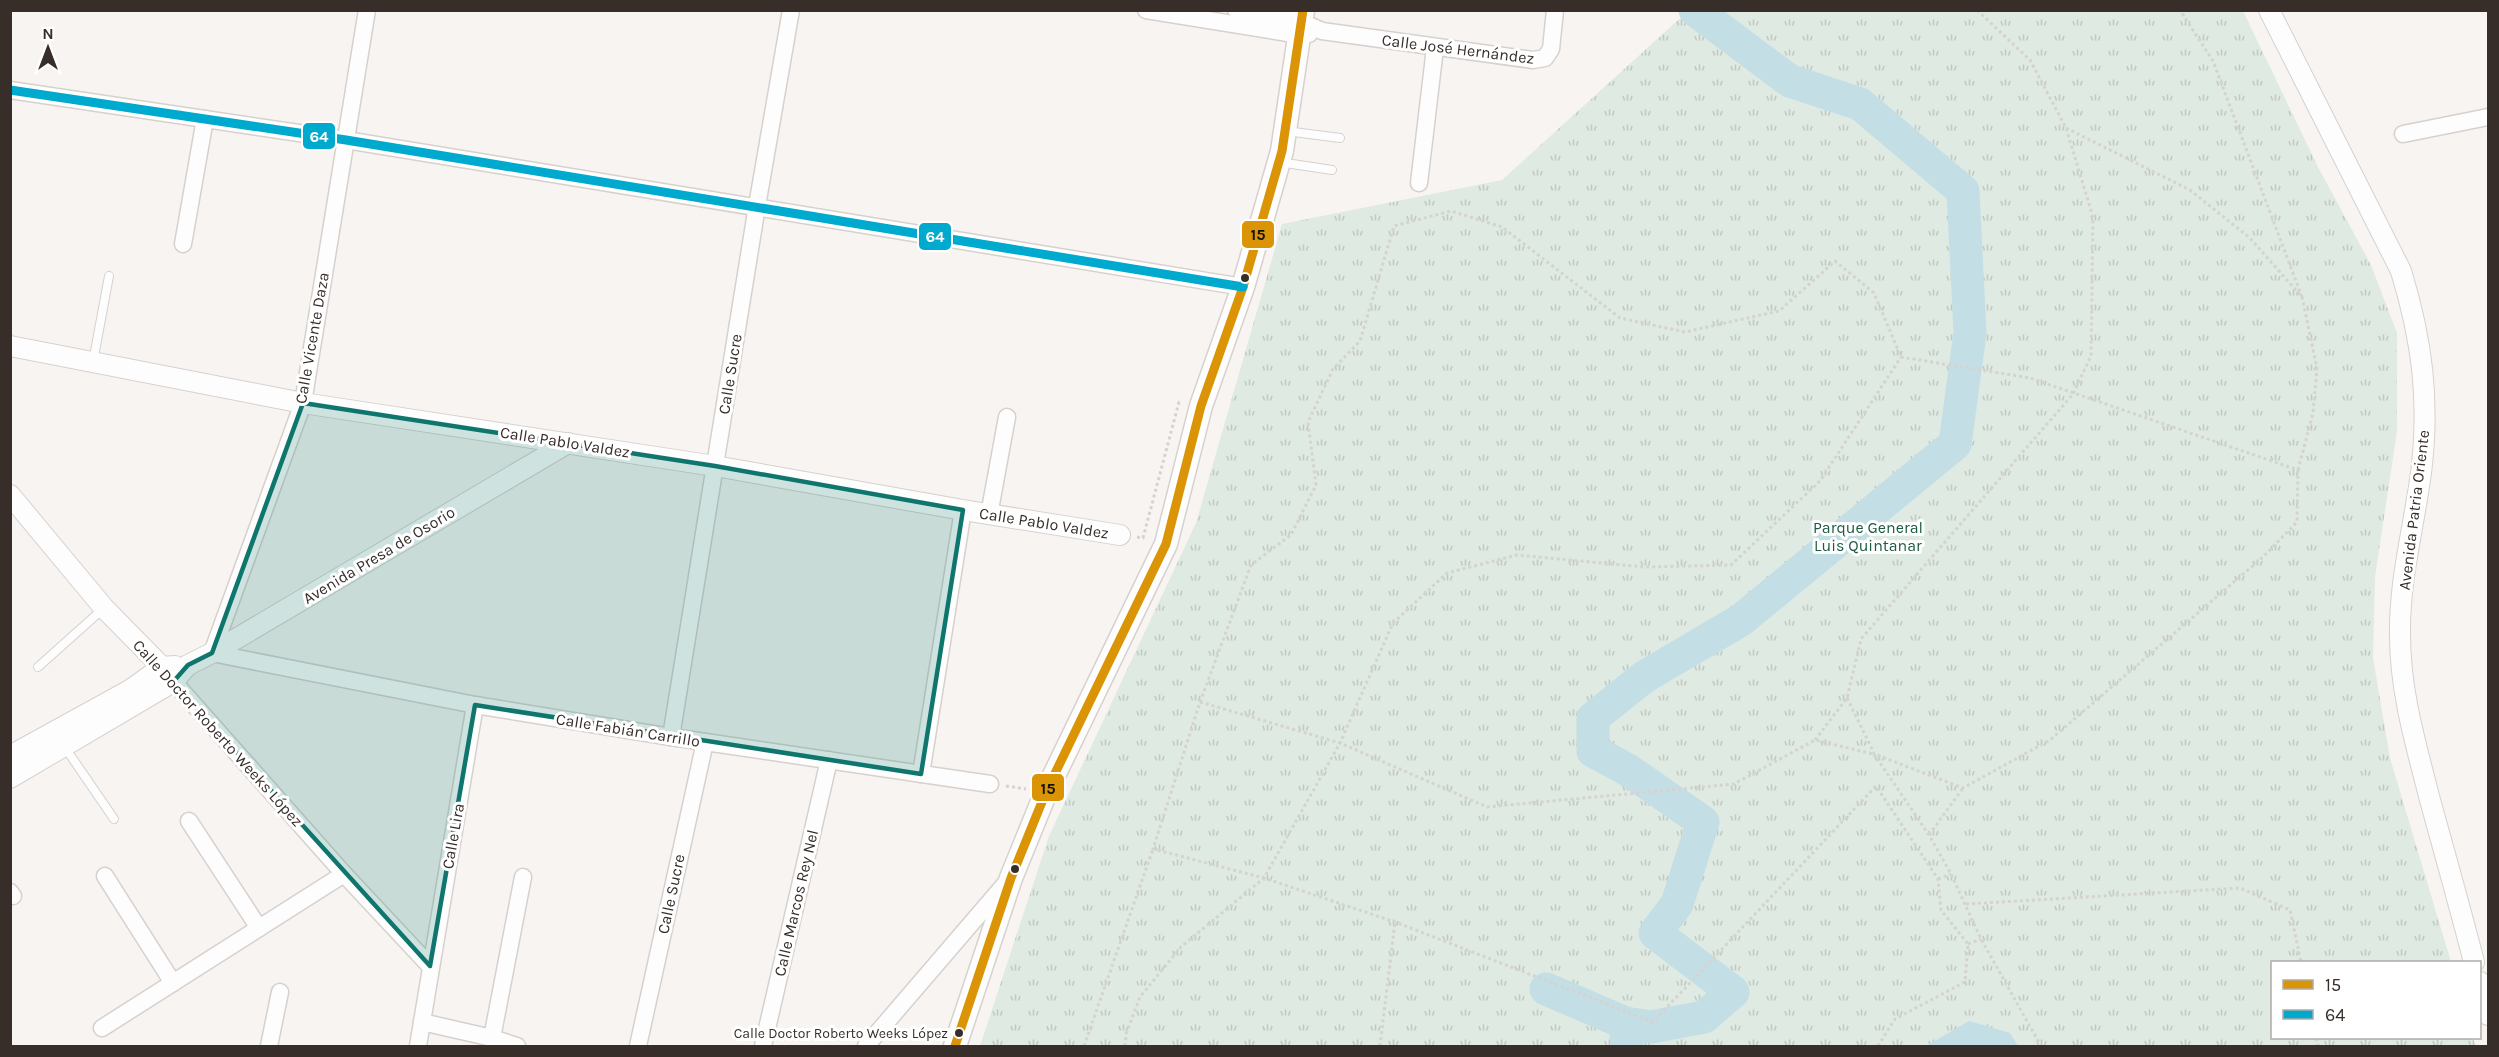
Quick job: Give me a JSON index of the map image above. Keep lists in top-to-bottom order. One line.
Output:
{"streets":{"street":["Calle José Hernández","Calle Vicente Daza","Calle Sucre","Calle Pablo Valdez","Avenida Patria Oriente","Avenida Presa de Osorio","Calle Fabián Carrillo","Calle Doctor Roberto Weeks López","Calle Lira","Calle Marcos Rey Nel"]},"crossings":[["Calle Vicente Daza","Calle Pablo Valdez"],["Calle Vicente Daza","Avenida Presa de Osorio"],["Calle Vicente Daza","Calle Fabián Carrillo"],["Calle Sucre","Calle Pablo Valdez"],["Calle Sucre","Calle Fabián Carrillo"],["Calle Pablo Valdez","Avenida Presa de Osorio"],["Avenida Presa de Osorio","Calle Fabián Carrillo"],["Avenida Presa de Osorio","Calle Doctor Roberto Weeks López"],["Calle Fabián Carrillo","Calle Lira"],["Calle Fabián Carrillo","Calle Marcos Rey Nel"],["Calle Doctor Roberto Weeks López","Calle Lira"]],"parks":["Parque General Luis Quintanar"],"places":["Calle Doctor Roberto Weeks López"],"lines":["transit line 15","transit line 64"],"legend":["15","64"],"north":"top"}
